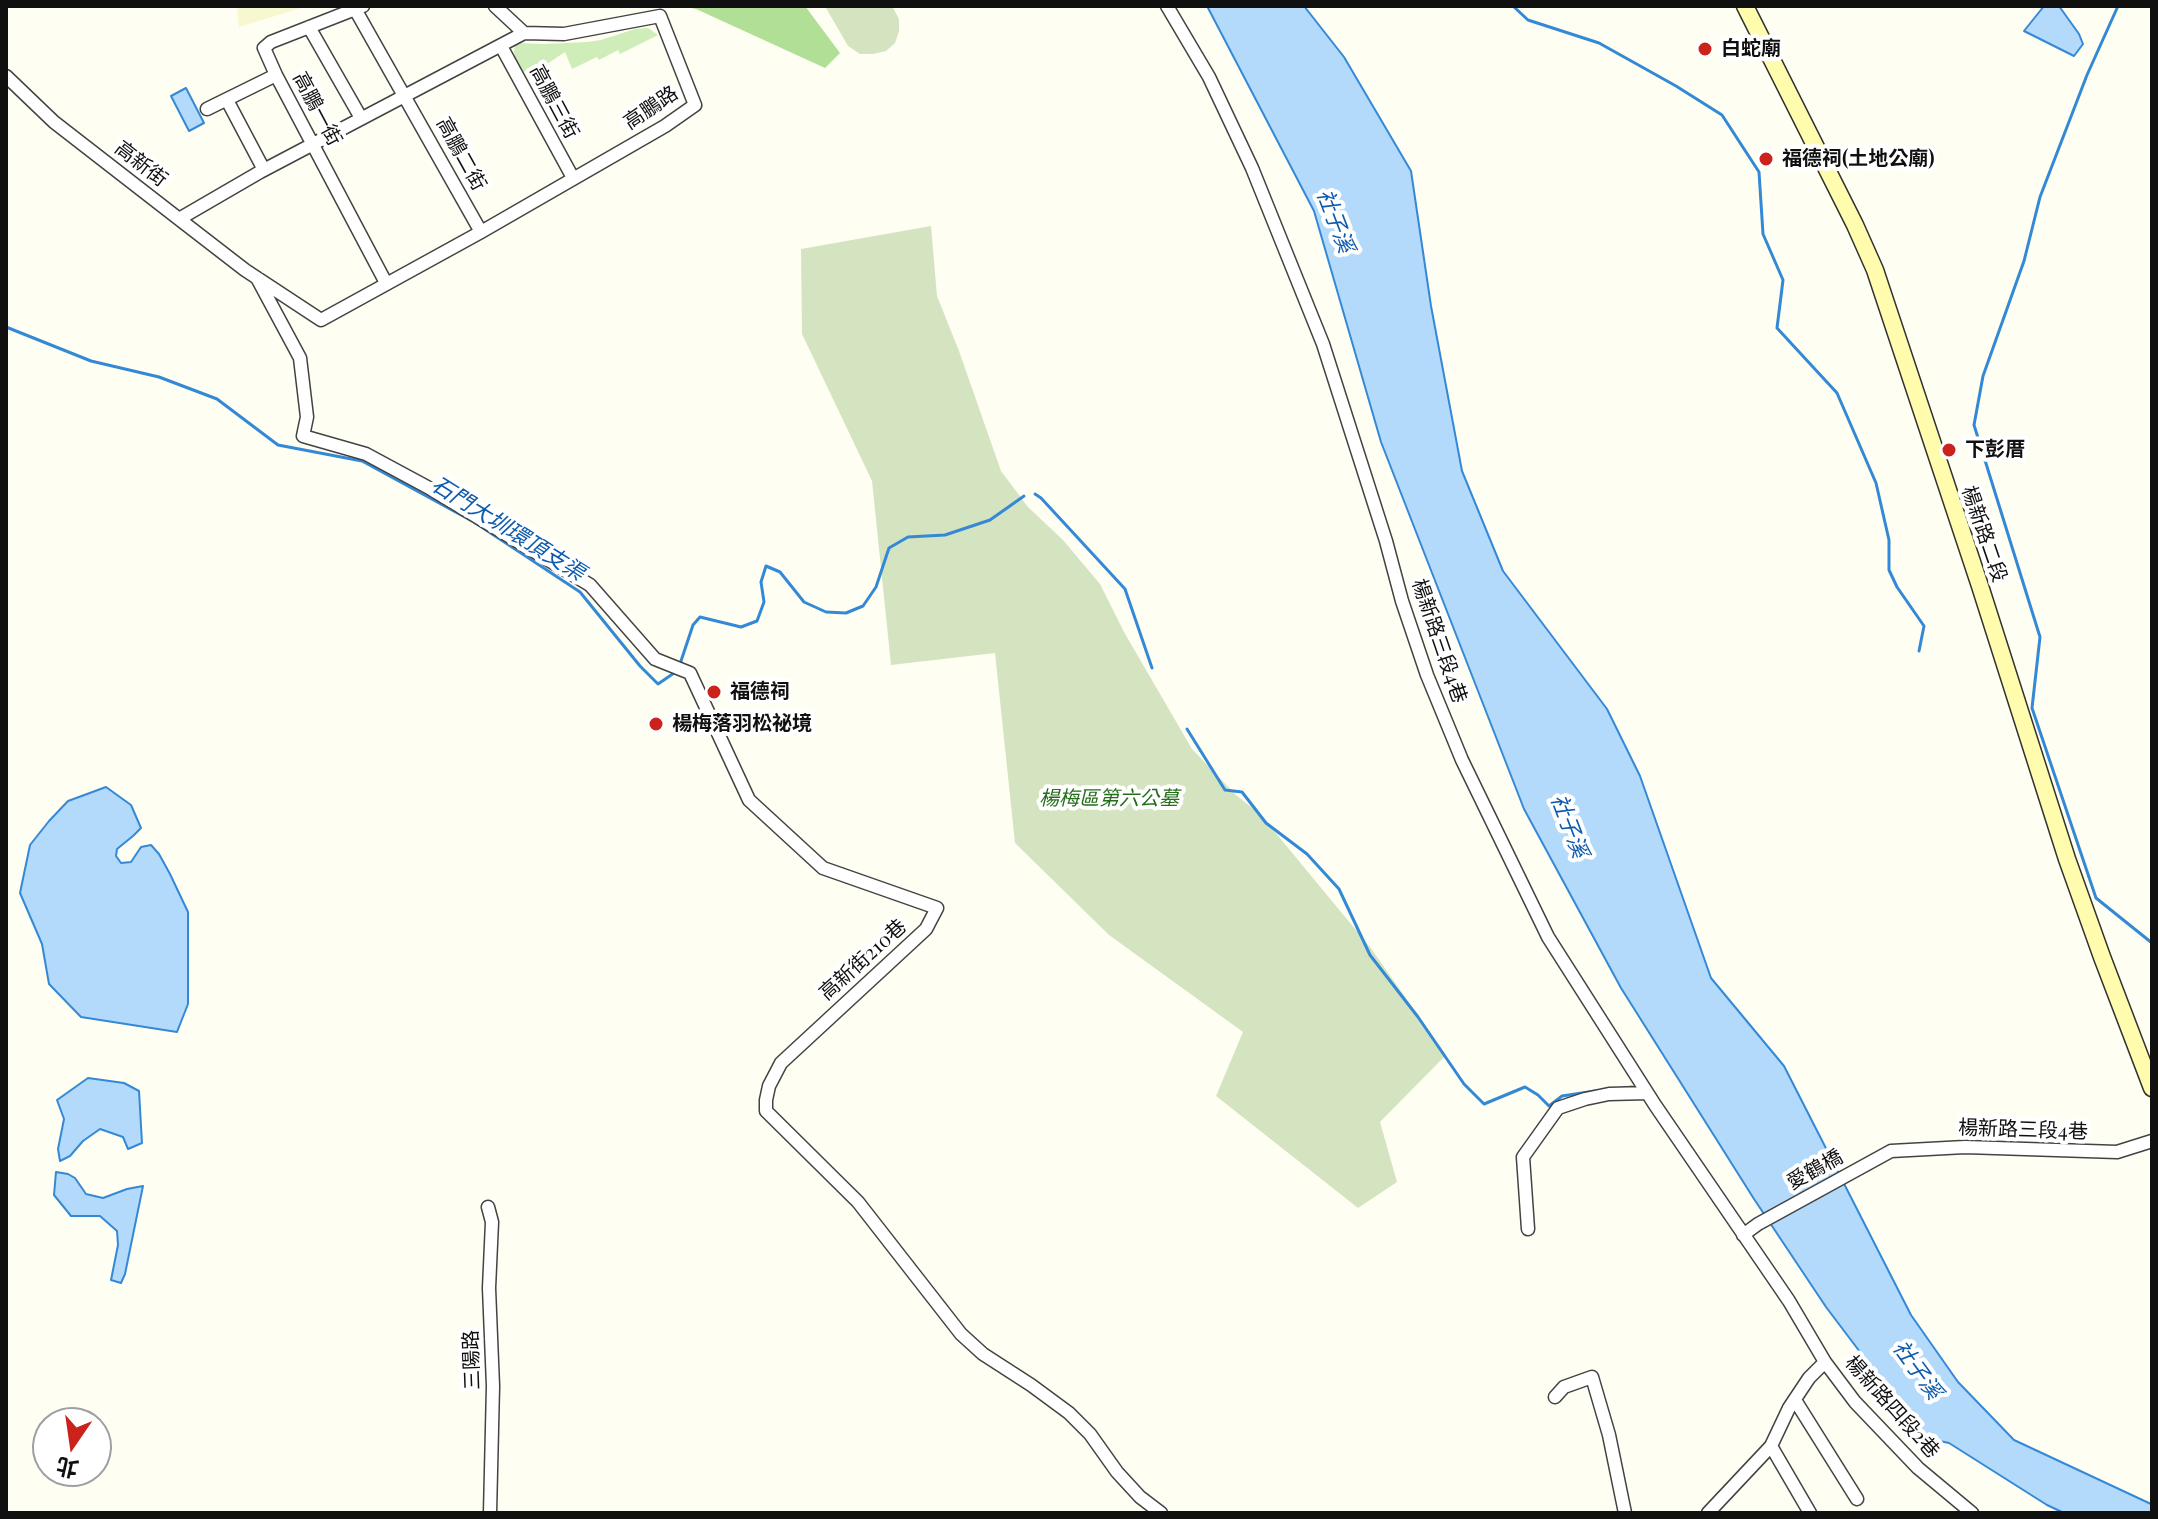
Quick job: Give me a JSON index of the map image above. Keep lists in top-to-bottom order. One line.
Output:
{"streets":{"main road":["楊新路二段"],"street":["高鵬三街","高鵬路","高鵬一街","高鵬二街","高新街","楊新路三段4巷","高新街210巷","愛鶴橋","三陽路","楊新路四段2巷"]},"crossings":[["高鵬三街","高鵬路"],["高鵬路","高鵬一街"],["高鵬路","高鵬二街"],["高鵬路","高新街"],["高鵬路","高新街210巷"],["高鵬一街","高鵬二街"],["高新街","高新街210巷"],["楊新路三段4巷","愛鶴橋"],["楊新路三段4巷","楊新路四段2巷"],["愛鶴橋","楊新路四段2巷"]],"water":["社子溪","石門大圳環頂支渠"],"parks":["楊梅區第六公墓"],"places":["白蛇廟","福德祠(土地公廟)","下彭厝","福德祠","楊梅落羽松祕境"],"north":"bottom"}
